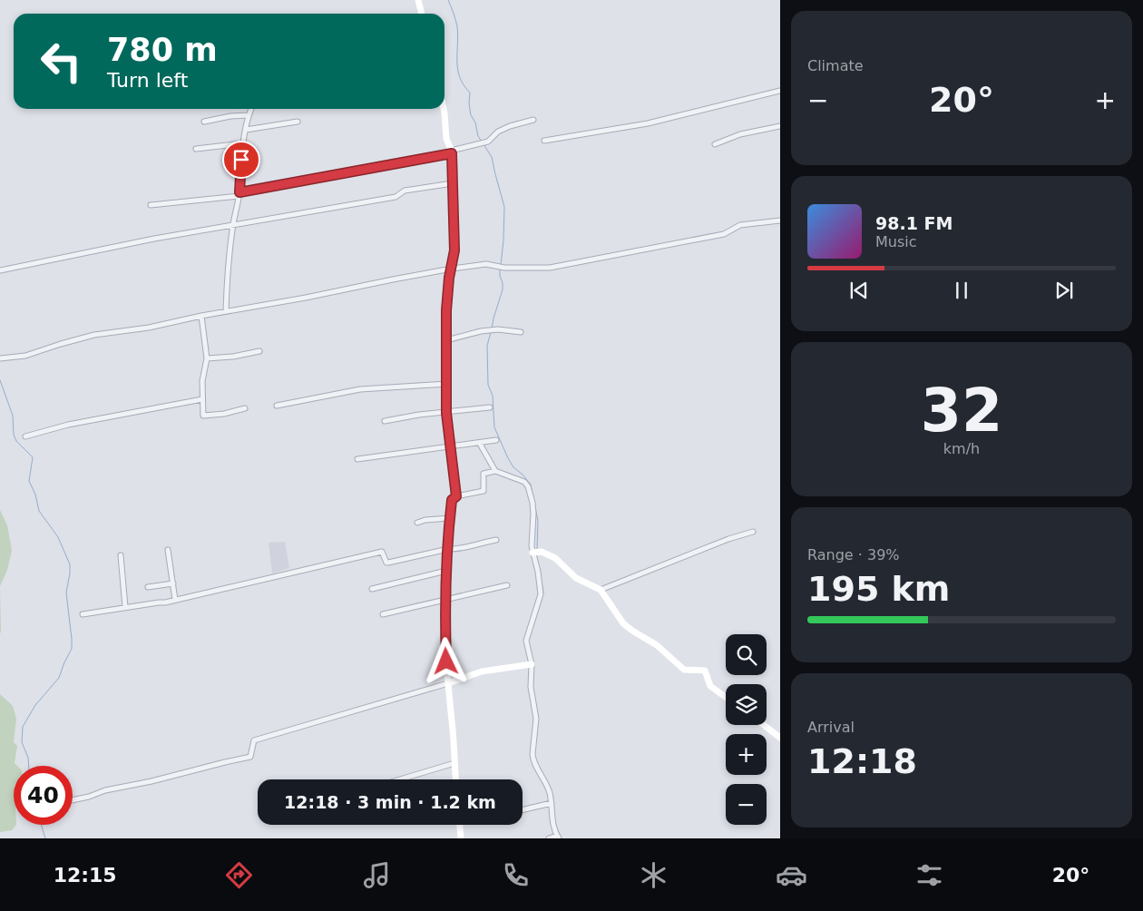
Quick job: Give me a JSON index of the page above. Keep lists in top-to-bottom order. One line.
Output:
{"page":{"tile":["Climate",["32","km/h"],["Range · 39%","195 km"],["Arrival","12:18"]],"turn":["780 m","Turn left"],"heat":["−","20°","+"],"song":["98.1 FM","Music"],"map_buttons":["+","−"],"limit":"40","trip":"12:18 · 3 min · 1.2 km","tabs":["12:15","20°"]}}
